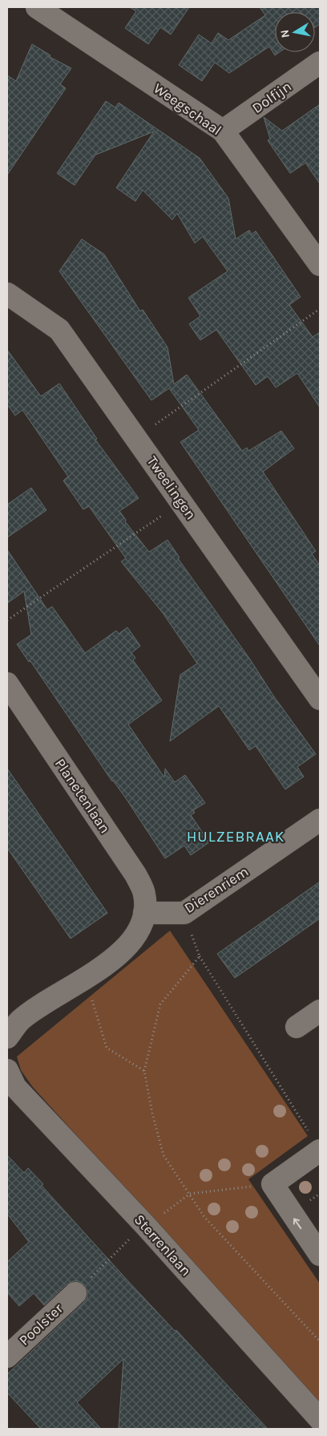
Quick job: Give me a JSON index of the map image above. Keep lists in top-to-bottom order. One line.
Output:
{"streets":{"street":["Dolfijn","Weegschaal","Tweelingen","Planetenlaan","Dierenriem","Sterrenlaan","Poolster"]},"crossings":[["Dolfijn","Weegschaal"],["Planetenlaan","Dierenriem"]],"districts":["HULZEBRAAK"],"north":"left"}
